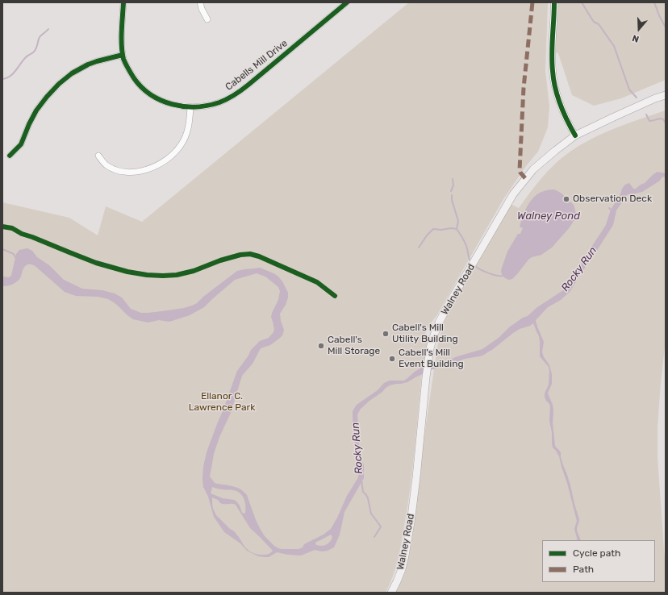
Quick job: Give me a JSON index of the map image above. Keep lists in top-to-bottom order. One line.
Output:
{"streets":{"main road":["Walney Road"],"street":["Cabells Mill Drive"]},"water":["Walney Pond","Rocky Run"],"parks":["Ellanor C. Lawrence Park"],"places":["Observation Deck","Cabell's Mill Utility Building","Cabell's Mill Storage","Cabell's Mill Event Building"],"legend":["Cycle path","Path"],"north":"bottom"}
